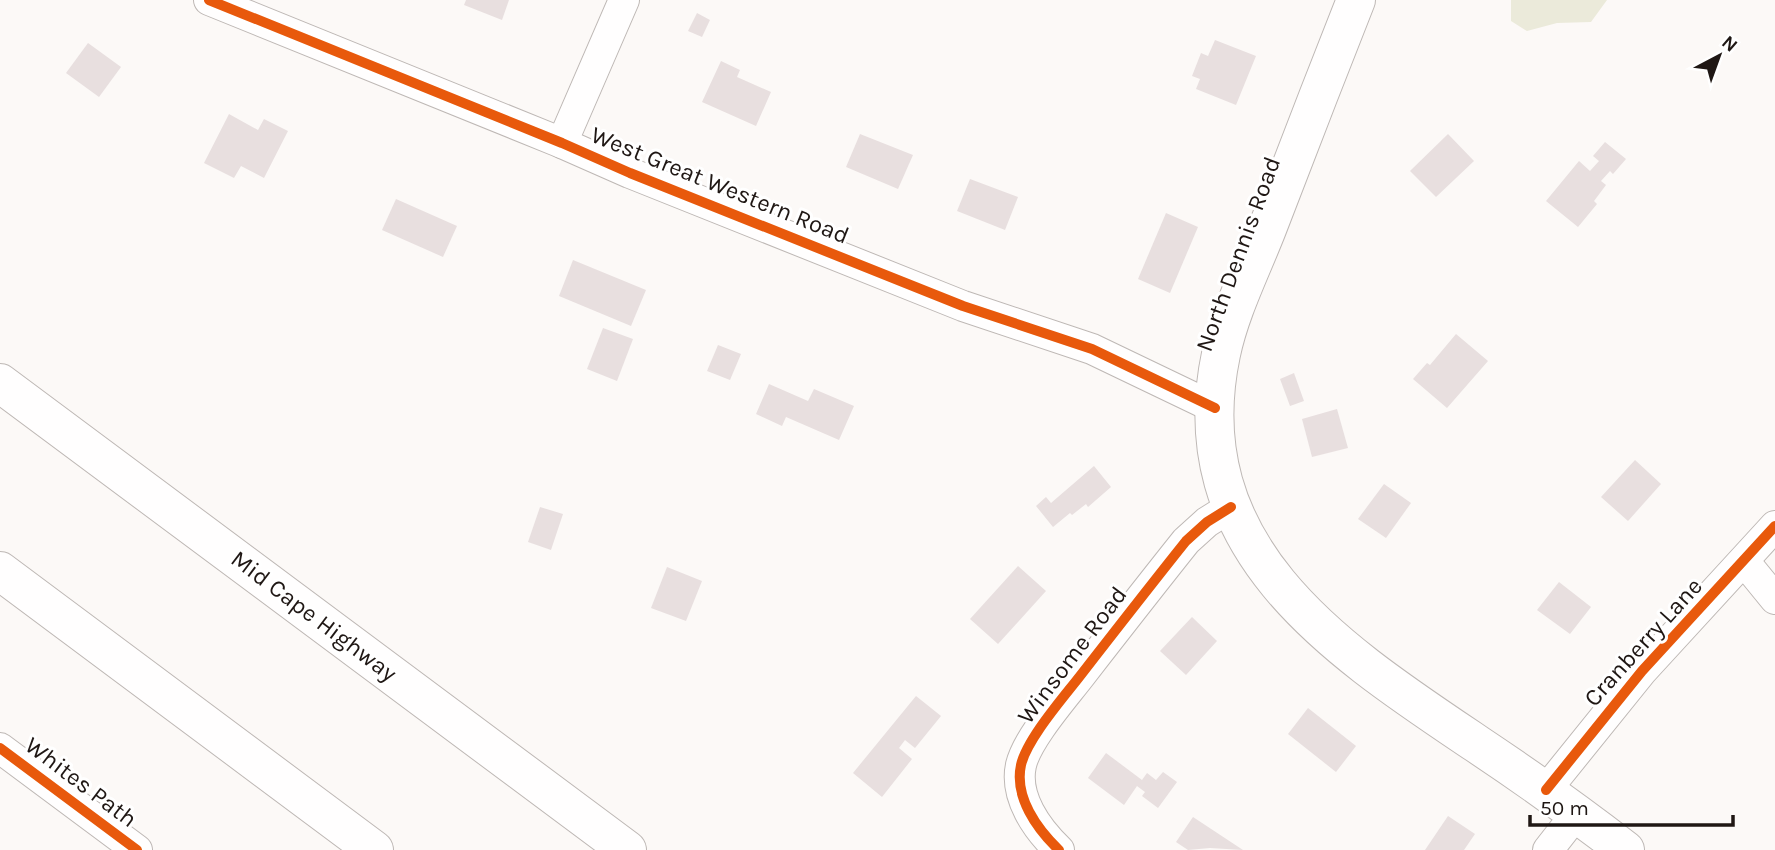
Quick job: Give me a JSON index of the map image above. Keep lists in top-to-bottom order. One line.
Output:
{"streets":{"main road":["North Dennis Road","Mid Cape Highway"],"street":["West Great Western Road","Cranberry Lane","Winsome Road","Whites Path"]},"crossings":[["West Great Western Road","North Dennis Road"],["North Dennis Road","Cranberry Lane"],["North Dennis Road","Winsome Road"]],"scale_bar":"50 m","north":"top right"}
